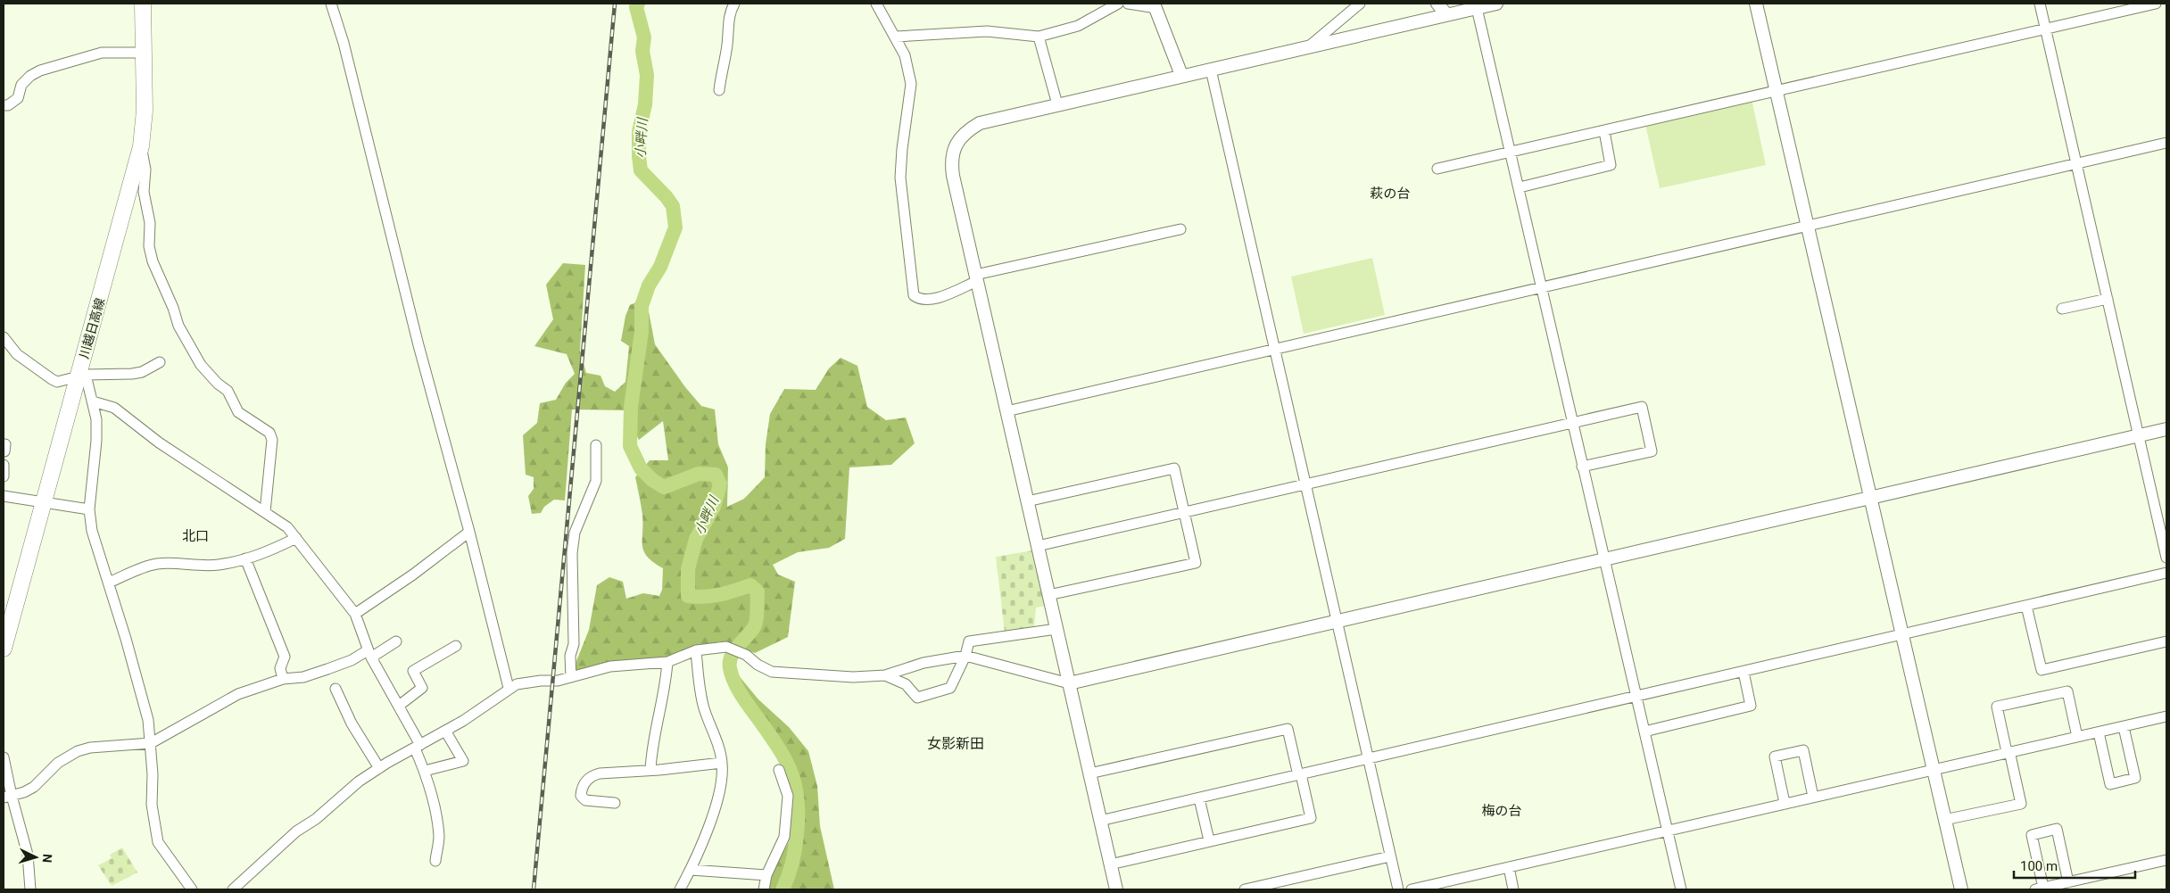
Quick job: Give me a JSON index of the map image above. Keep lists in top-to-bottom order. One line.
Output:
{"streets":{"main road":["川越日高線"]},"districts":["萩の台","北口","女影新田","梅の台"],"water":["小畔川"],"scale_bar":"100 m","north":"right"}
